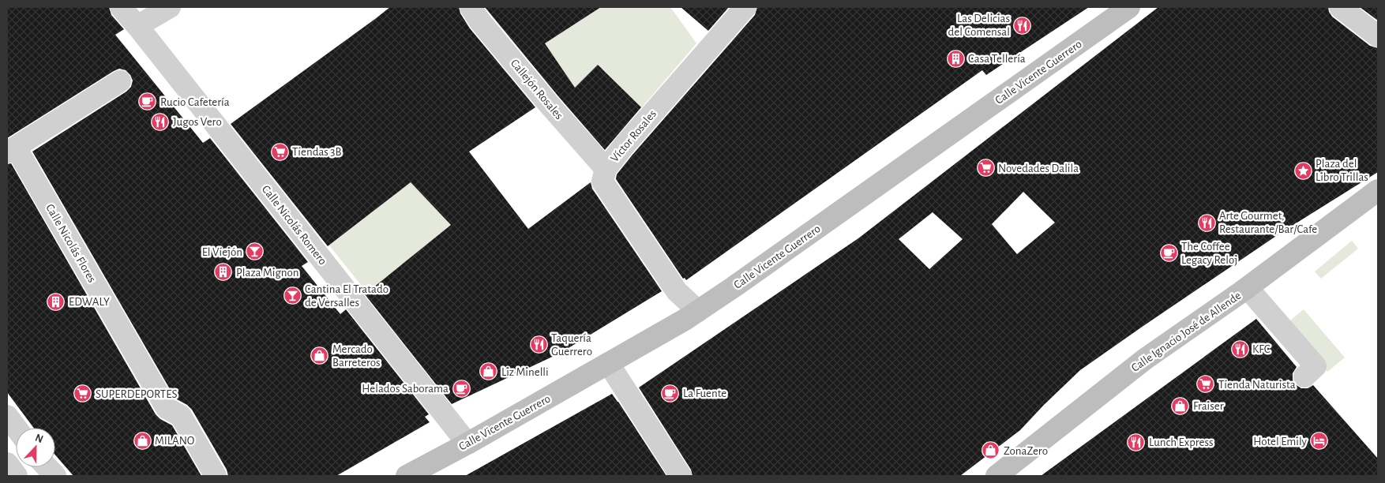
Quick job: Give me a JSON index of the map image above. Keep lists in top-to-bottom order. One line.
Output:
{"streets":{"street":["Calle Vicente Guerrero","Callejón Rosales","Víctor Rosales","Calle Nicolás Romero","Calle Nicolás Flores","Calle Ignacio José de Allende"]},"crossings":[["Calle Vicente Guerrero","Víctor Rosales"],["Calle Vicente Guerrero","Calle Nicolás Romero"],["Callejón Rosales","Víctor Rosales"]],"places":{"restaurant":["Las Delicias del Comensal","Jugos Vero","Arte Gourmet, Restaurante/Bar/Cafe","Taquería Guerrero","KFC","Lunch Express"],"building":["Casa Tellería","Plaza Mignon","EDWALY"],"cafe":["Rucio Cafetería","The Coffee Legacy Reloj","Helados Saborama","La Fuente"],"supermarket":["Tiendas 3B","Novedades Dalila","Tienda Naturista","SUPERDEPORTES"],"place":["Plaza del Libro Trillas"],"bar":["El Viejón","Cantina El Tratado de Versalles"],"shop":["Mercado Barreteros","Liz Minelli","Fraiser","MILANO","ZonaZero"],"hotel":["Hotel Emily"]},"north":"top"}
